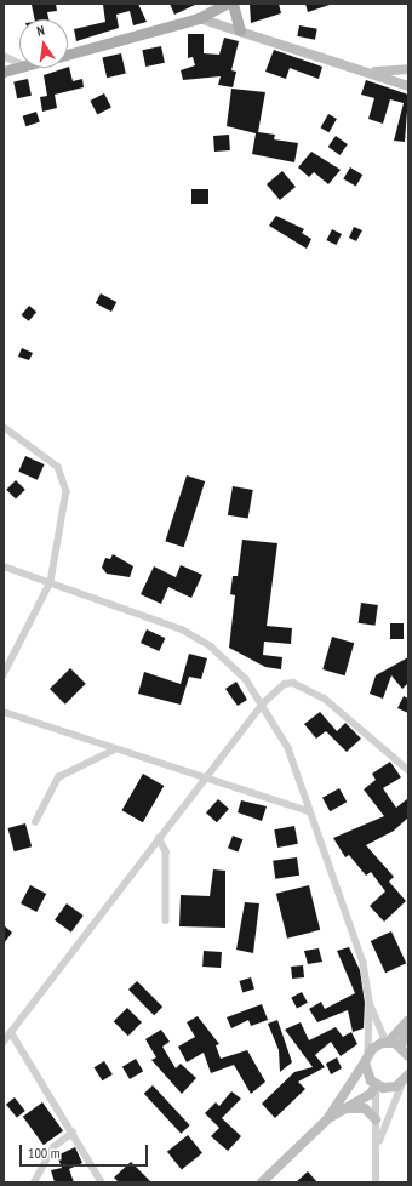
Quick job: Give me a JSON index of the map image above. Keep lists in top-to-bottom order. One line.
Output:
{"scale_bar":"100 m","north":"top"}
